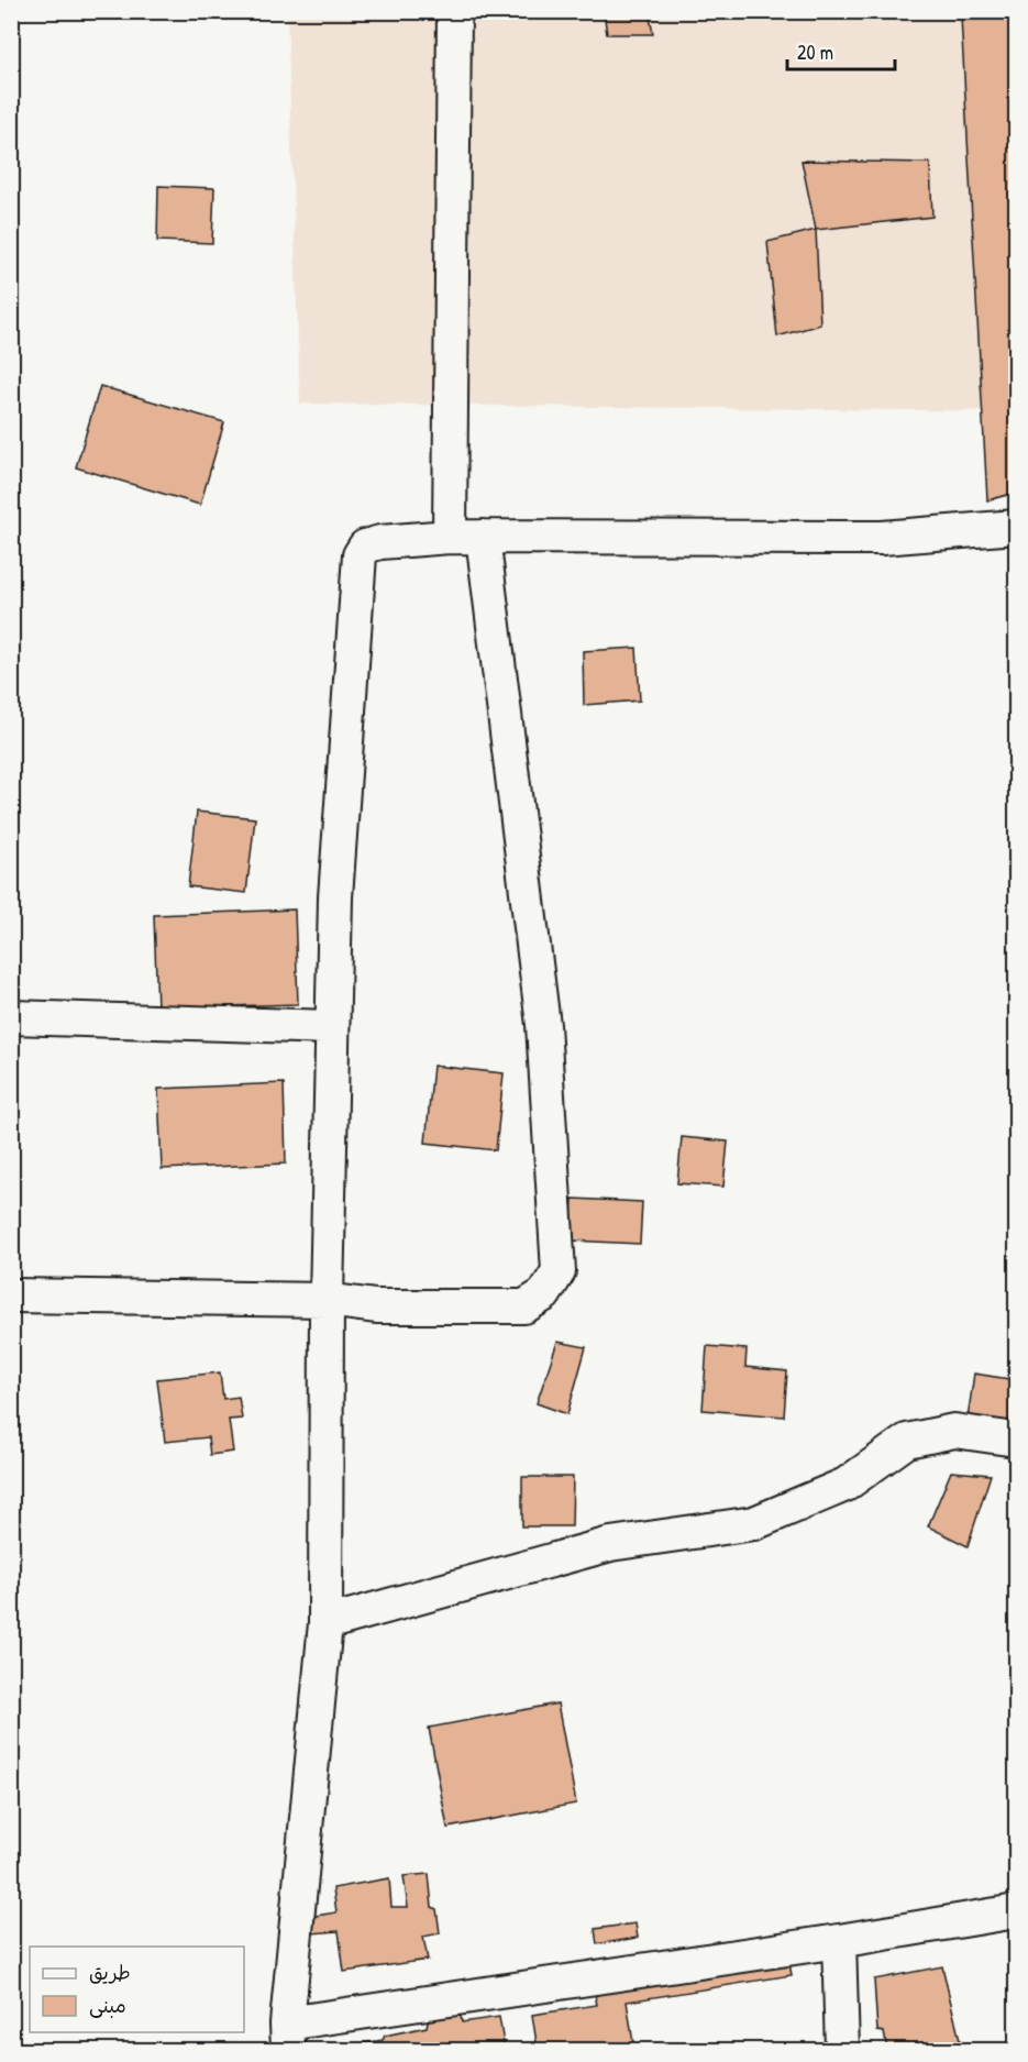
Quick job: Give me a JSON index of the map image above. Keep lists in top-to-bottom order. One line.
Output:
{"legend":["طريق","مبنى"],"scale_bar":"20 m"}
